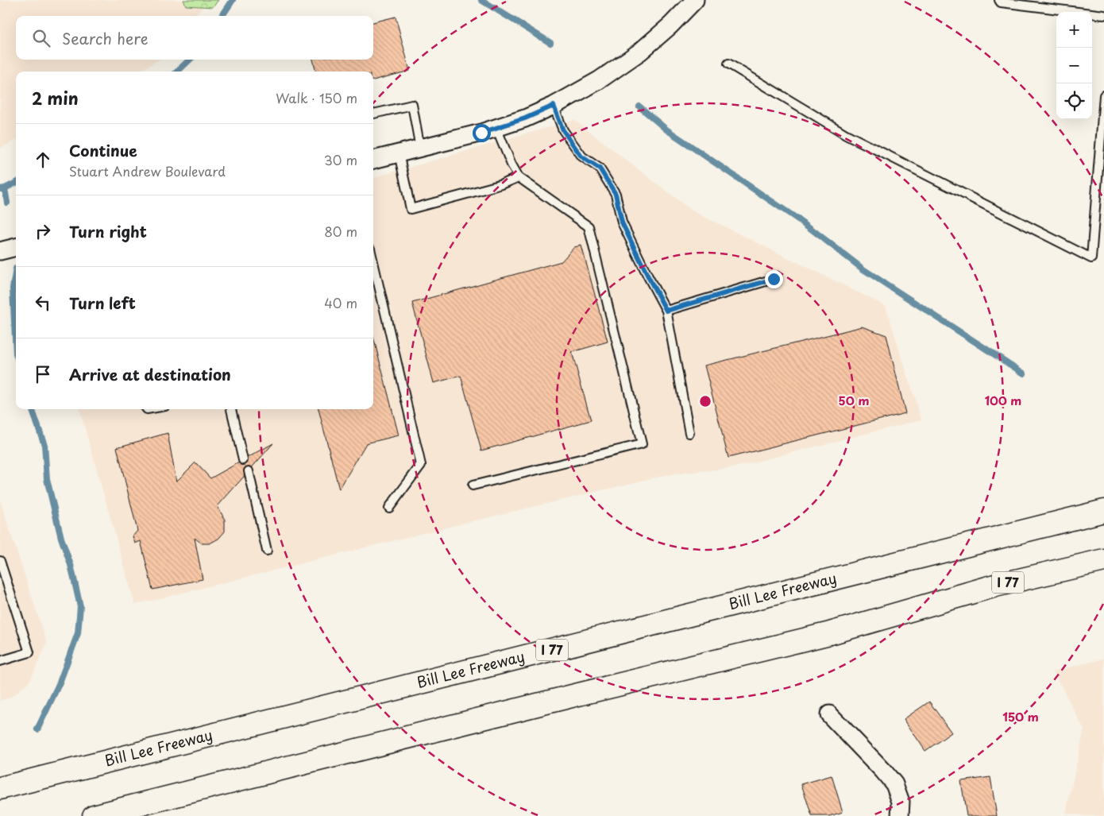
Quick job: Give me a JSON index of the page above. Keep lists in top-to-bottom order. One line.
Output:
{"streets":{"highway":["I 77","Bill Lee Freeway"]},"page":{"map_buttons":["+","−"],"search":"Search here","heading":["2 min","Walk · 150 m"],"list":[["Continue","Stuart Andrew Boulevard","30 m"],["Turn right","80 m"],["Turn left","40 m"],"Arrive at destination"]},"rings":["50 m","100 m","150 m"]}
